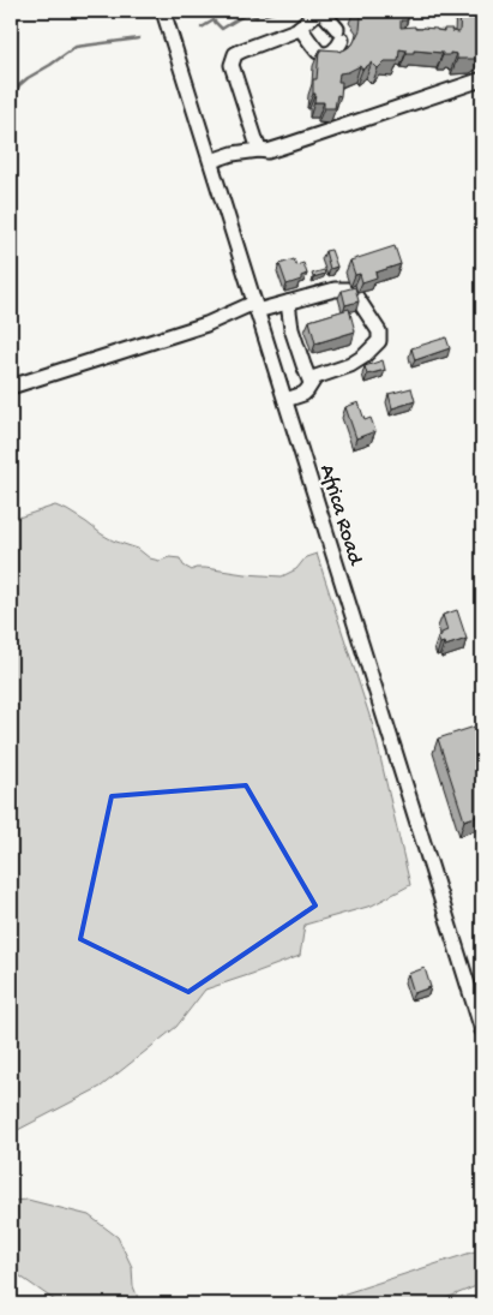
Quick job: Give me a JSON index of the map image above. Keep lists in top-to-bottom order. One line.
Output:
{"streets":{"street":["Africa Road"]}}
